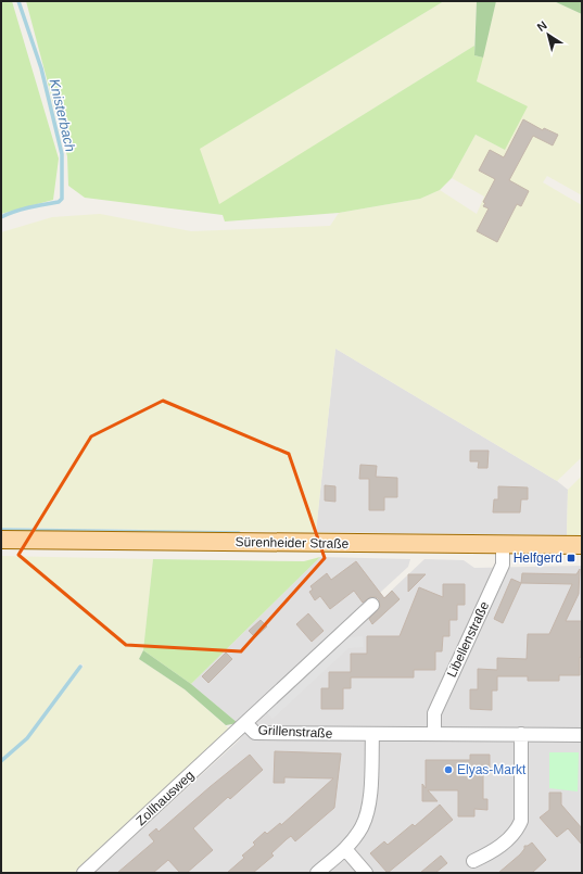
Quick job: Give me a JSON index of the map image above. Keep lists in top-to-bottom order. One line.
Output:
{"streets":{"main road":["Sürenheider Straße"],"street":["Libellenstraße","Grillenstraße","Zollhausweg"]},"crossings":[["Sürenheider Straße","Libellenstraße"],["Libellenstraße","Grillenstraße"],["Grillenstraße","Zollhausweg"]],"water":["Knisterbach"],"places":{"transit":["Helfgerd"],"other":["Elyas-Markt"]},"north":"top left"}
